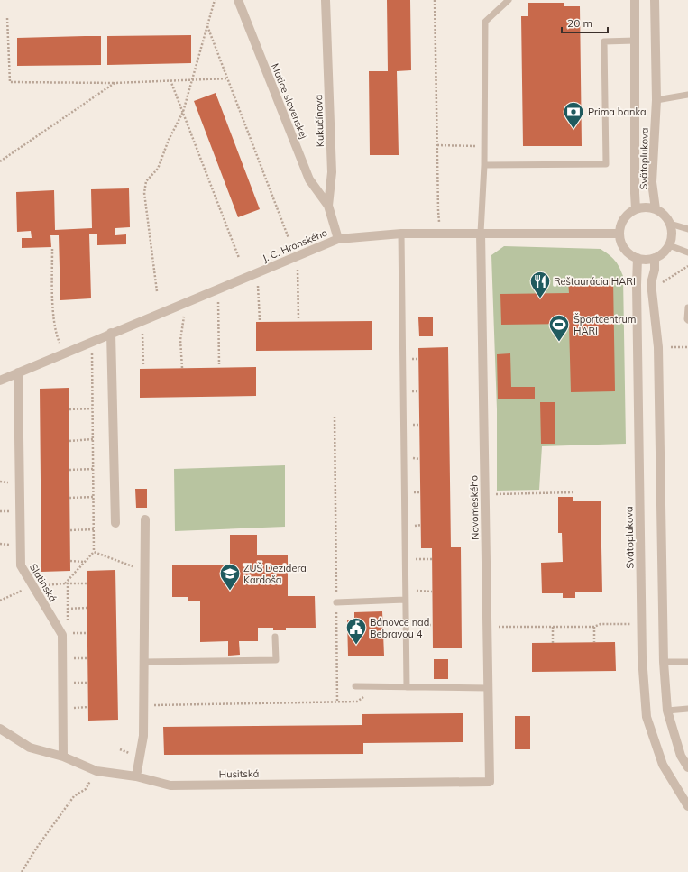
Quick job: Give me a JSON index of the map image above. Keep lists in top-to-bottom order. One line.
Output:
{"streets":{"street":["Matice slovenskej","Kukučínova","Svätoplukova","J. C. Hronského","Novomeského","Slatinská","Husitská"]},"crossings":[["Matice slovenskej","Kukučínova"],["Kukučínova","J. C. Hronského"],["Svätoplukova","J. C. Hronského"],["J. C. Hronského","Novomeského"],["J. C. Hronského","Slatinská"],["Novomeského","Husitská"],["Slatinská","Husitská"]],"places":{"bank":["Prima banka"],"restaurant":["Reštaurácia HARI"],"sports":["Športcentrum HARI"],"school or university":["ZUŠ Dezidera Kardoša"],"public building":["Bánovce nad Bebravou 4"]},"scale_bar":"20 m"}
